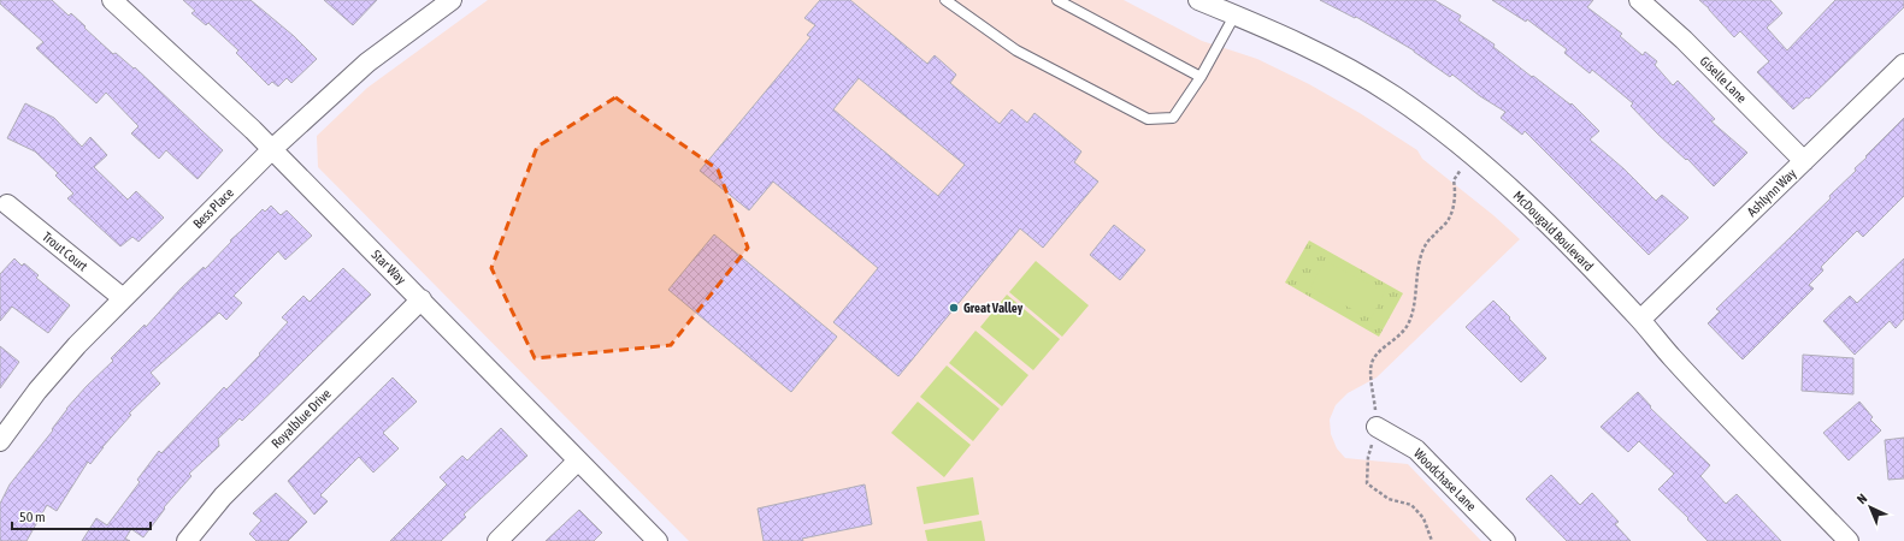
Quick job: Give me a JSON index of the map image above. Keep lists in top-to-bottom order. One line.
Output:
{"streets":{"street":["Giselle Lane","Ashlynn Way","Bess Place","McDougald Boulevard","Trout Court","Star Way","Royalblue Drive","Woodchase Lane"]},"crossings":[["Giselle Lane","Ashlynn Way"],["Ashlynn Way","McDougald Boulevard"],["Bess Place","Trout Court"],["Bess Place","Star Way"],["Star Way","Royalblue Drive"]],"places":["Great Valley"],"scale_bar":"50 m","north":"top left"}
